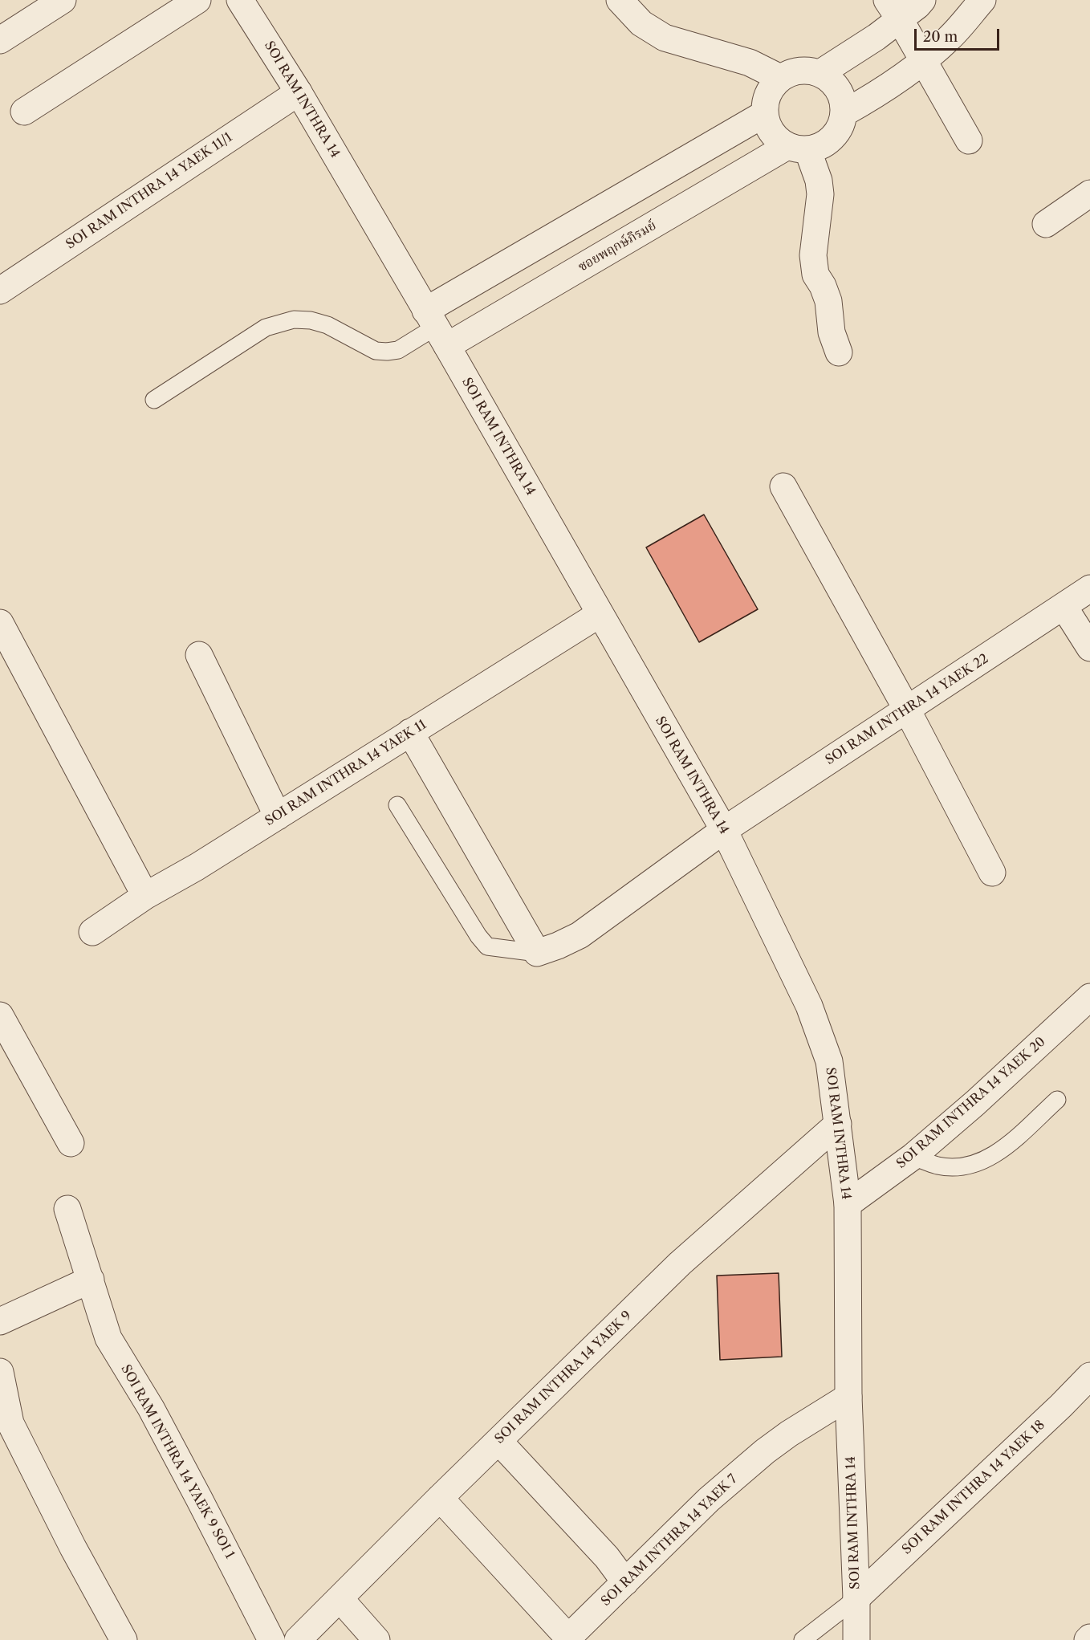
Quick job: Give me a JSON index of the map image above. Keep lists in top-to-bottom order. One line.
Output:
{"streets":{"street":["SOI RAM INTHRA 14","SOI RAM INTHRA 14 YAEK 11/1","ซอยพฤกษ์ภิรมย์","SOI RAM INTHRA 14 YAEK 22","SOI RAM INTHRA 14 YAEK 11","SOI RAM INTHRA 14 YAEK 20","SOI RAM INTHRA 14 YAEK 9","SOI RAM INTHRA 14 YAEK 9 SOI 1","SOI RAM INTHRA 14 YAEK 18","SOI RAM INTHRA 14 YAEK 7"]},"crossings":[["SOI RAM INTHRA 14","SOI RAM INTHRA 14 YAEK 11/1"],["SOI RAM INTHRA 14","ซอยพฤกษ์ภิรมย์"],["SOI RAM INTHRA 14","SOI RAM INTHRA 14 YAEK 22"],["SOI RAM INTHRA 14","SOI RAM INTHRA 14 YAEK 11"],["SOI RAM INTHRA 14","SOI RAM INTHRA 14 YAEK 20"],["SOI RAM INTHRA 14","SOI RAM INTHRA 14 YAEK 9"],["SOI RAM INTHRA 14","SOI RAM INTHRA 14 YAEK 18"],["SOI RAM INTHRA 14","SOI RAM INTHRA 14 YAEK 7"]],"scale_bar":"20 m"}
